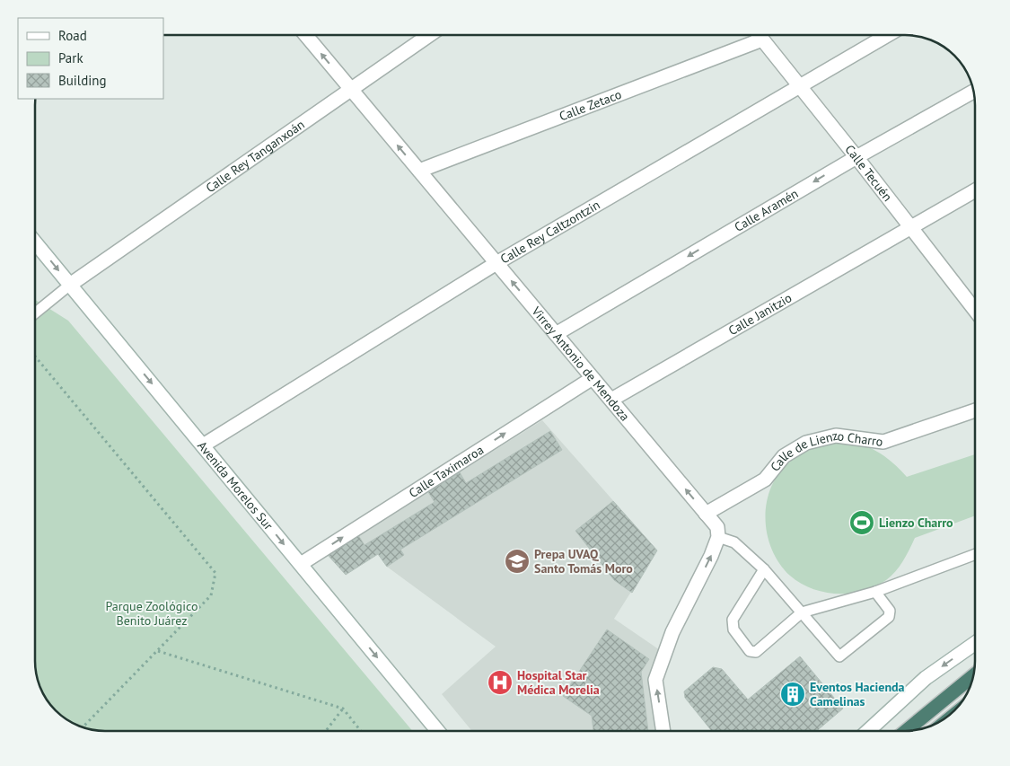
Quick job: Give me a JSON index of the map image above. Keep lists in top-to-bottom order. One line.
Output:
{"streets":{"street":["Calle Zetaco","Calle Rey Tanganxoán","Calle Tecuén","Calle Aramén","Calle Rey Caltzontzin","Calle Janitzio","Virrey Antonio de Mendoza","Calle de Lienzo Charro","Calle Taximaroa","Avenida Morelos Sur"]},"crossings":[["Calle Zetaco","Calle Tecuén"],["Calle Zetaco","Virrey Antonio de Mendoza"],["Calle Rey Tanganxoán","Virrey Antonio de Mendoza"],["Calle Rey Tanganxoán","Avenida Morelos Sur"],["Calle Tecuén","Calle Aramén"],["Calle Tecuén","Calle Rey Caltzontzin"],["Calle Tecuén","Calle Janitzio"],["Calle Aramén","Virrey Antonio de Mendoza"],["Calle Rey Caltzontzin","Virrey Antonio de Mendoza"],["Calle Rey Caltzontzin","Avenida Morelos Sur"],["Calle Janitzio","Virrey Antonio de Mendoza"],["Virrey Antonio de Mendoza","Calle de Lienzo Charro"],["Virrey Antonio de Mendoza","Calle Taximaroa"],["Calle Taximaroa","Avenida Morelos Sur"]],"one_way":["Calle Aramén","Virrey Antonio de Mendoza","Calle Taximaroa","Avenida Morelos Sur"],"parks":["Parque Zoológico Benito Juárez"],"places":{"sports":["Lienzo Charro"],"school or university":["Prepa UVAQ Santo Tomás Moro"],"hospital":["Hospital Star Médica Morelia"],"building":["Eventos Hacienda Camelinas"]},"legend":["Road","Park","Building"]}
